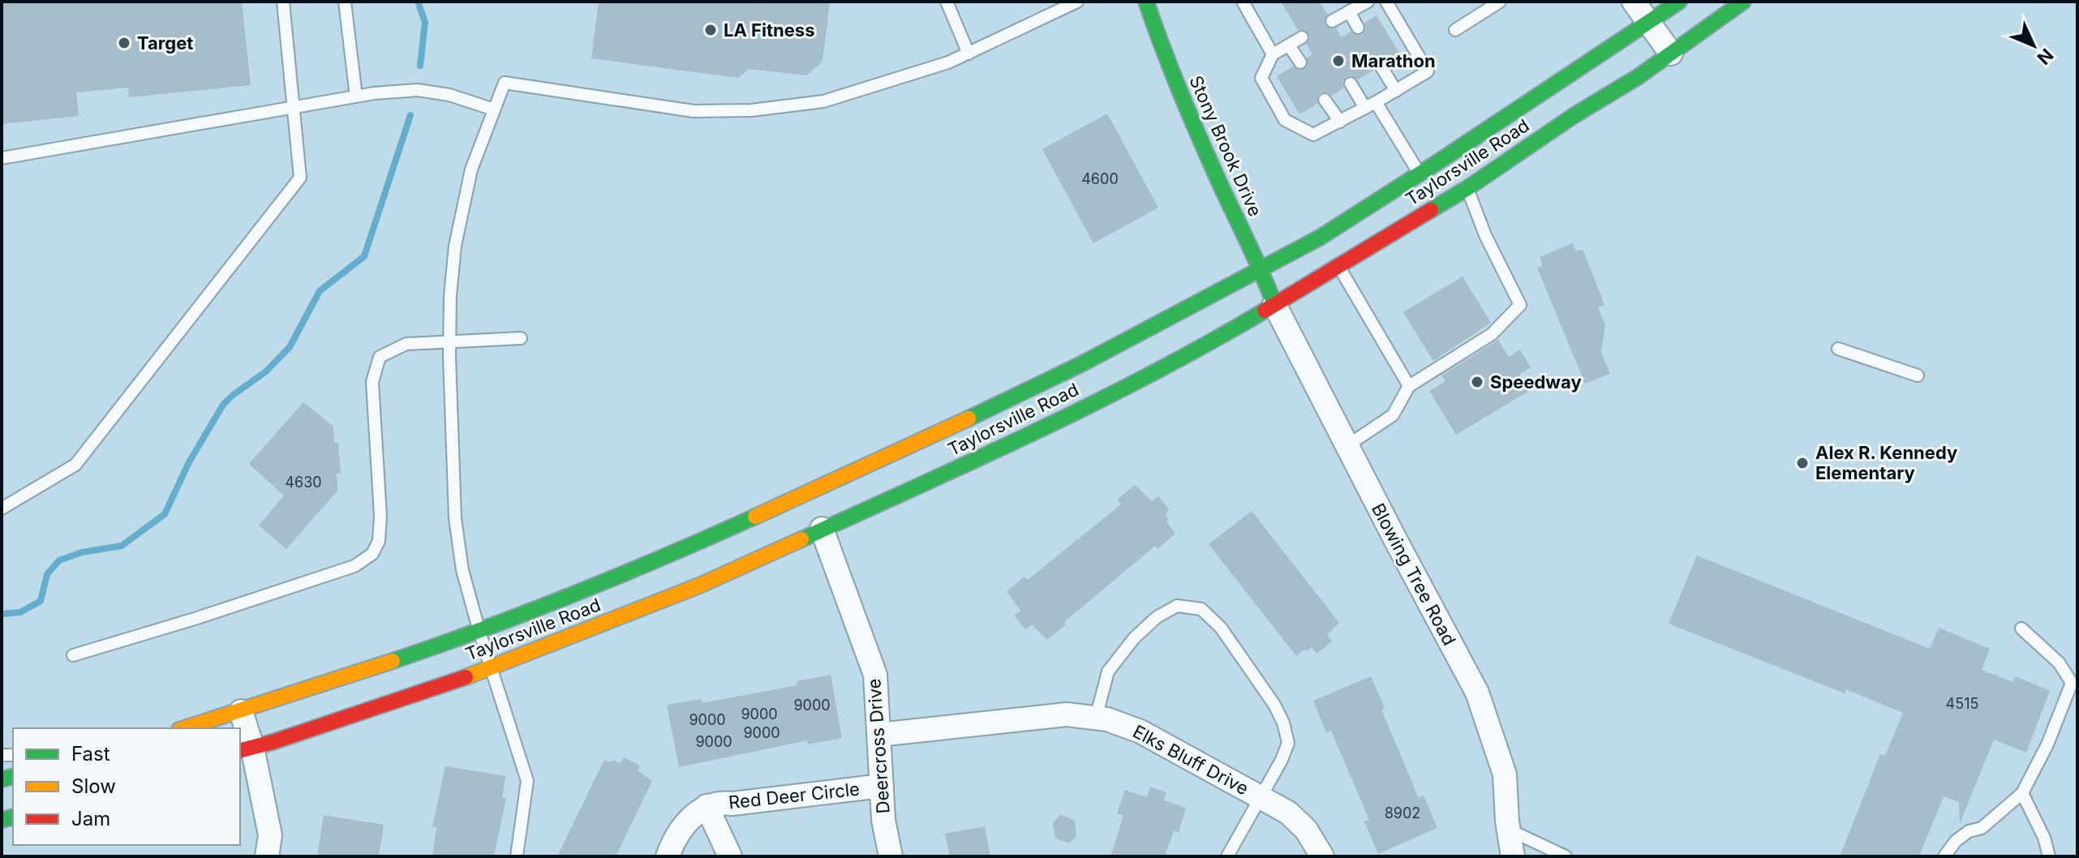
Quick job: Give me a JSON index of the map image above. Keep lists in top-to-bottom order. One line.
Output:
{"streets":{"main road":["Stony Brook Drive","Taylorsville Road"],"street":["Blowing Tree Road","Deercross Drive","Elks Bluff Drive","Red Deer Circle"]},"crossings":[["Stony Brook Drive","Taylorsville Road"],["Stony Brook Drive","Blowing Tree Road"],["Taylorsville Road","Blowing Tree Road"],["Taylorsville Road","Deercross Drive"],["Deercross Drive","Elks Bluff Drive"],["Deercross Drive","Red Deer Circle"]],"places":["LA Fitness","Target","Marathon","Speedway","Alex R. Kennedy Elementary"],"house_numbers":["4600","4630","4515","9000","9000","9000","9000","9000","8902"],"legend":["Fast","Slow","Jam"],"north":"bottom right"}
